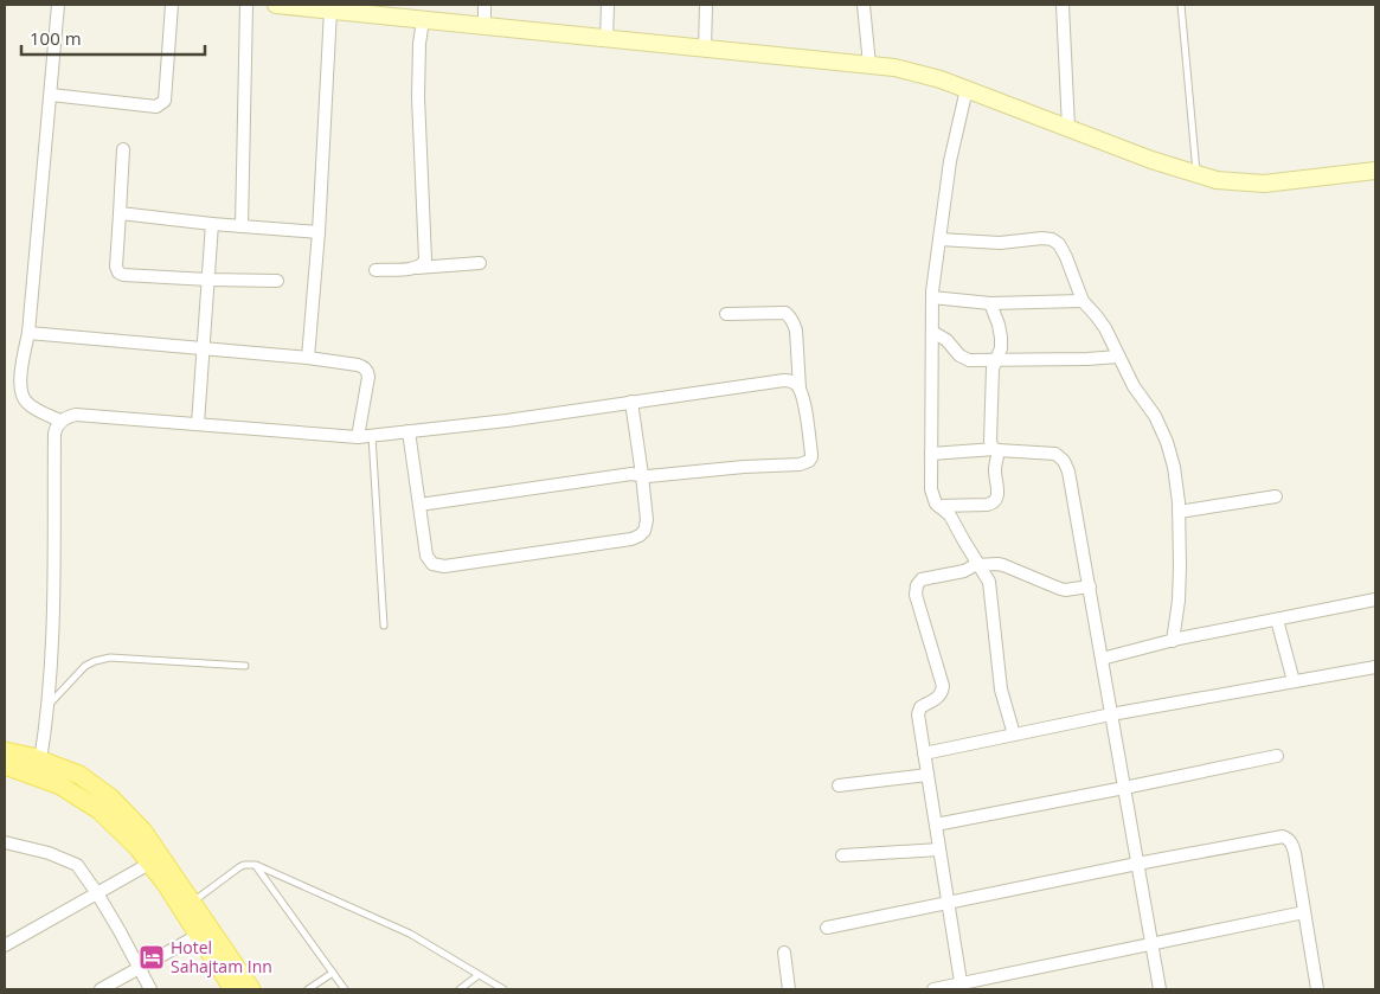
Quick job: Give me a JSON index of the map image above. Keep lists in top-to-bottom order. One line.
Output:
{"places":{"hotel":["Hotel Sahajtam Inn"]},"scale_bar":"100 m"}
